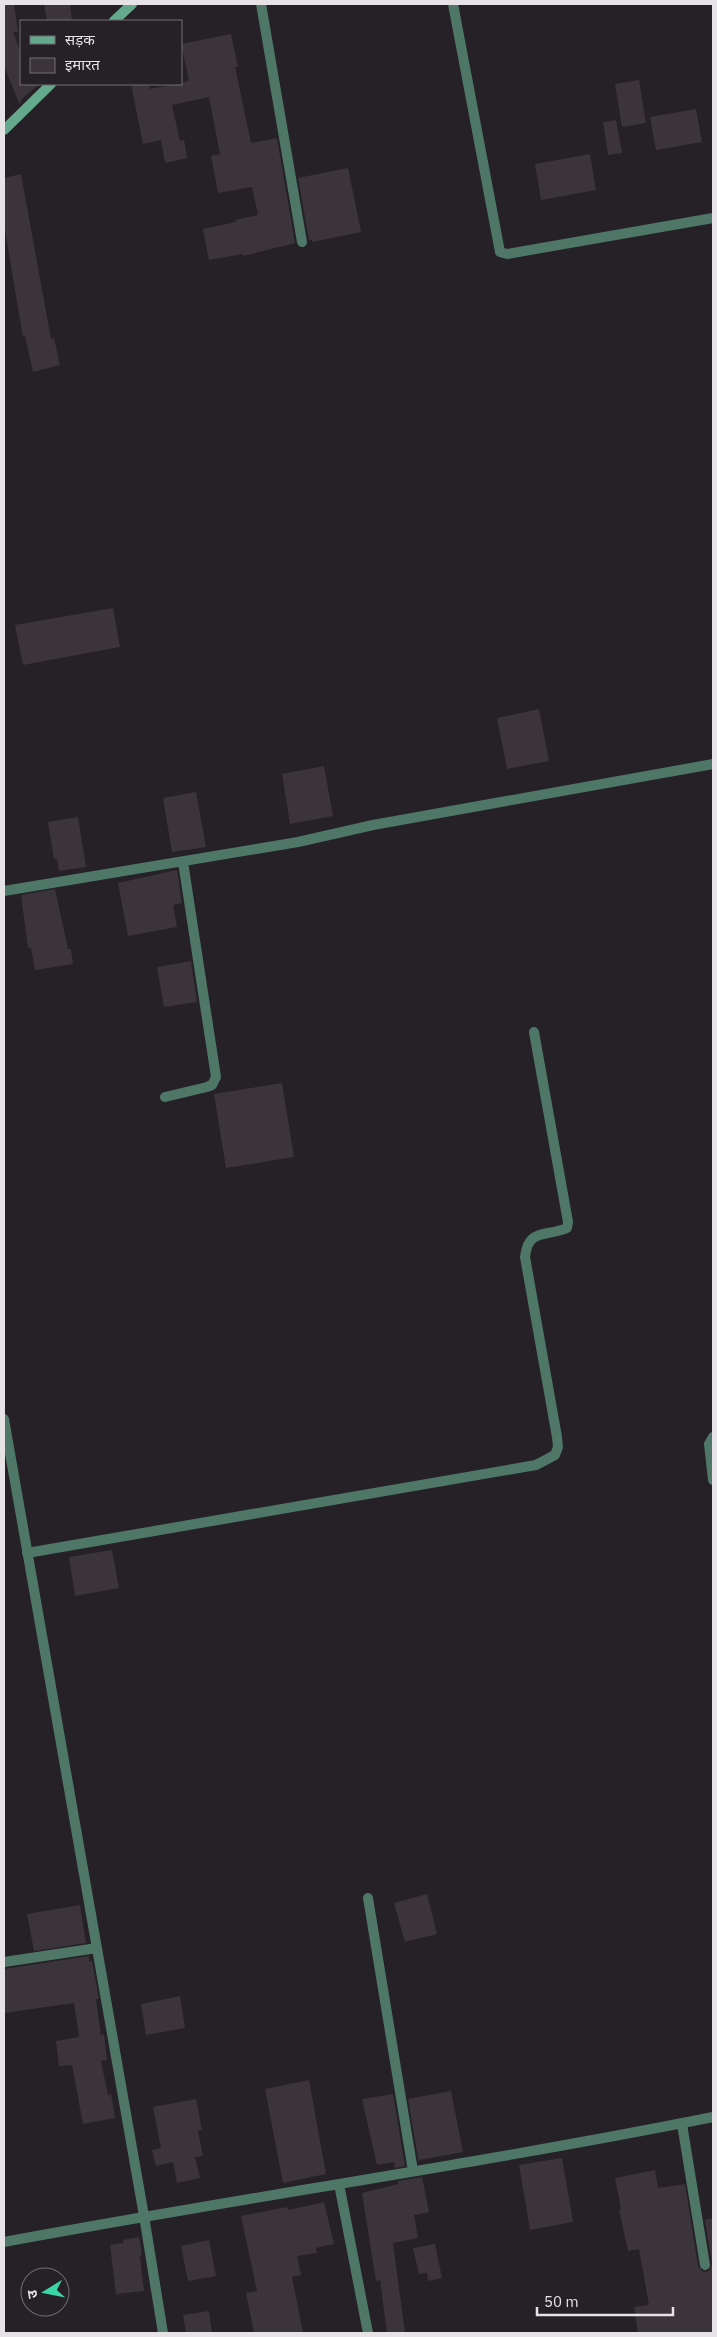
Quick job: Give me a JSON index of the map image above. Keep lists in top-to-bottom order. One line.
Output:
{"legend":["सड़क","इमारत"],"scale_bar":"50 m","north":"left"}
